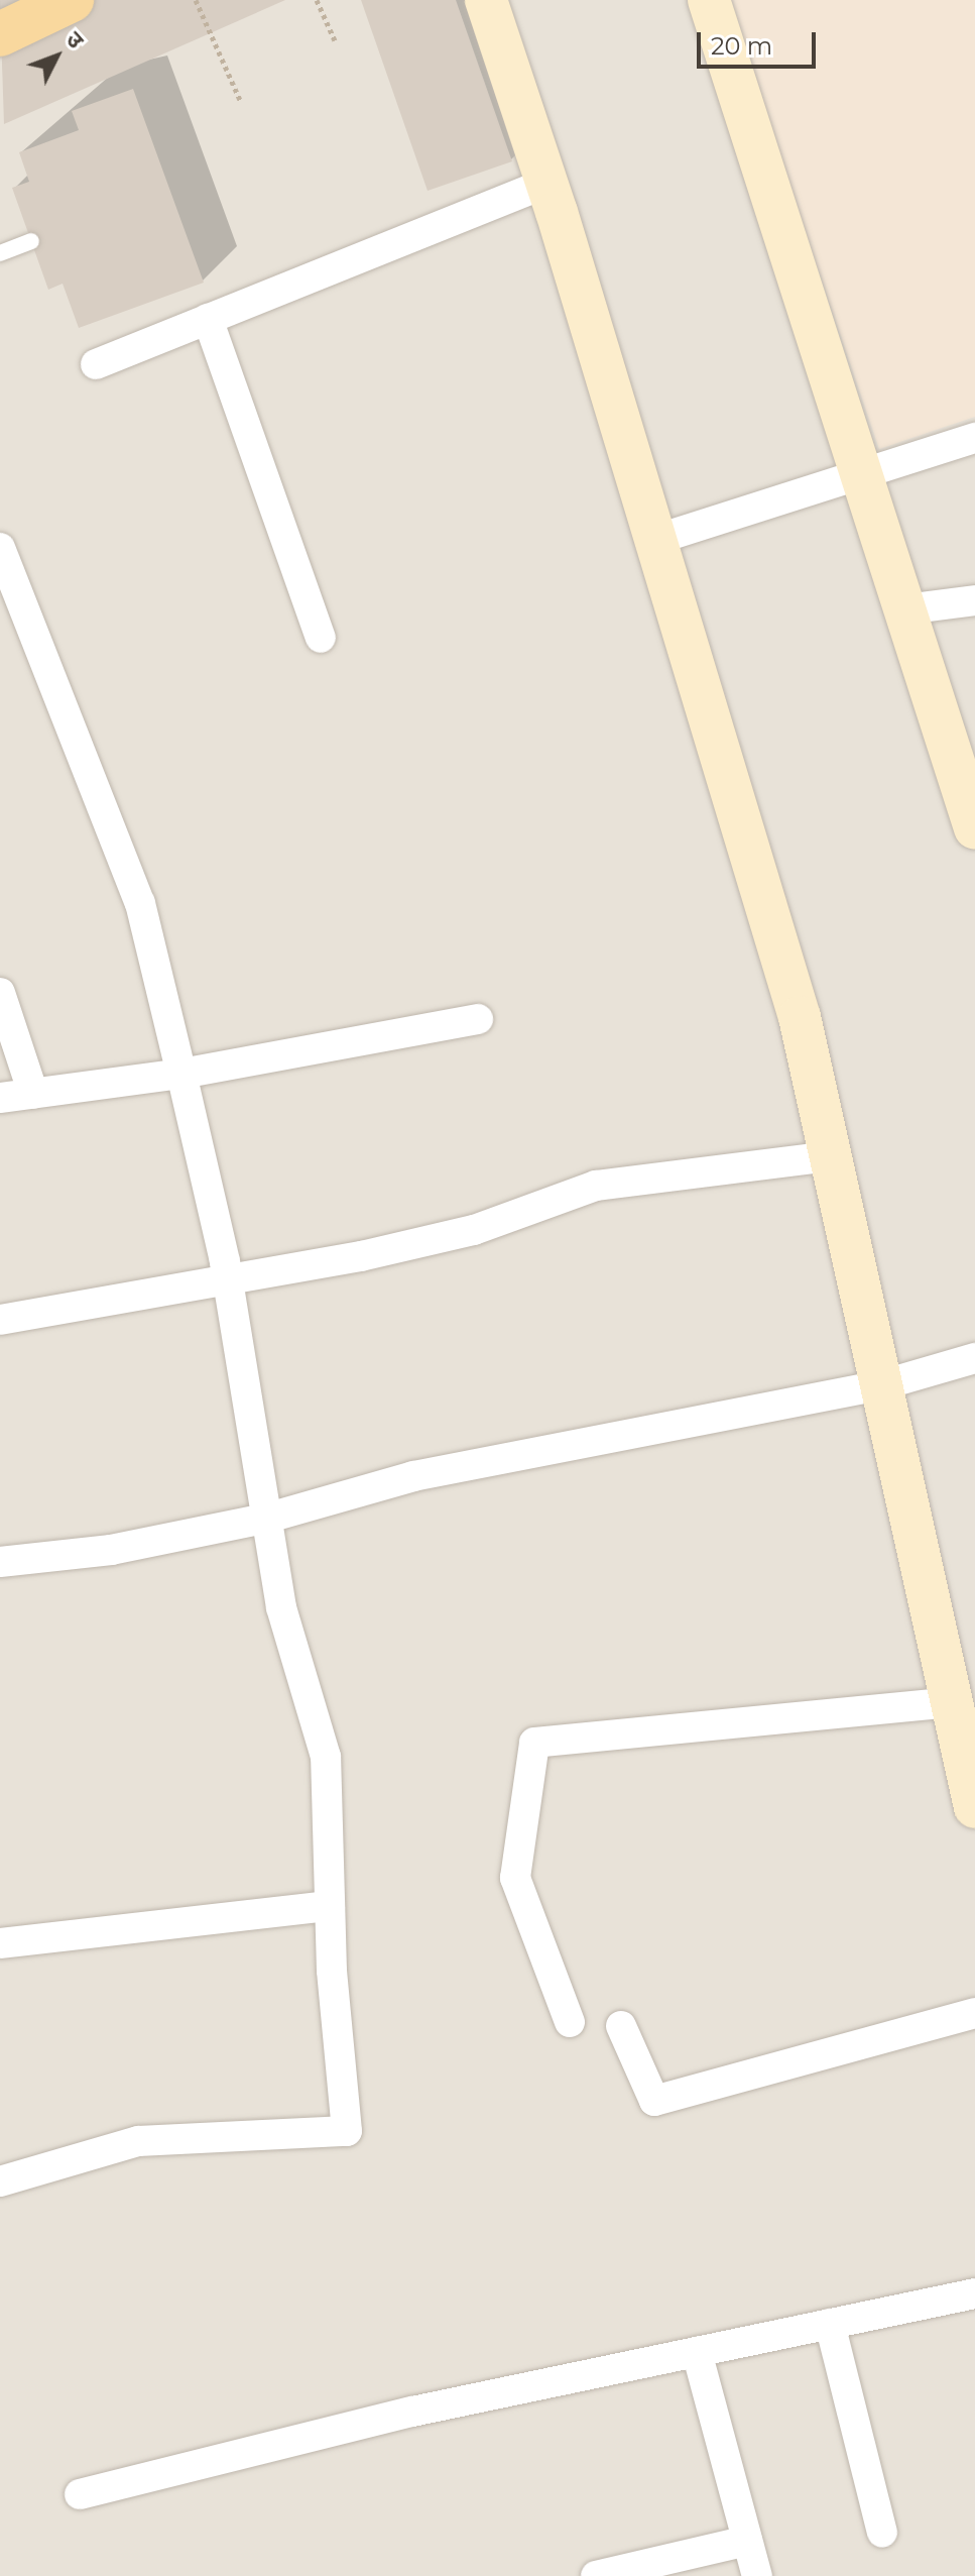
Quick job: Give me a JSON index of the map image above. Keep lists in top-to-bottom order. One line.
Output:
{"scale_bar":"20 m","north":"top right"}
